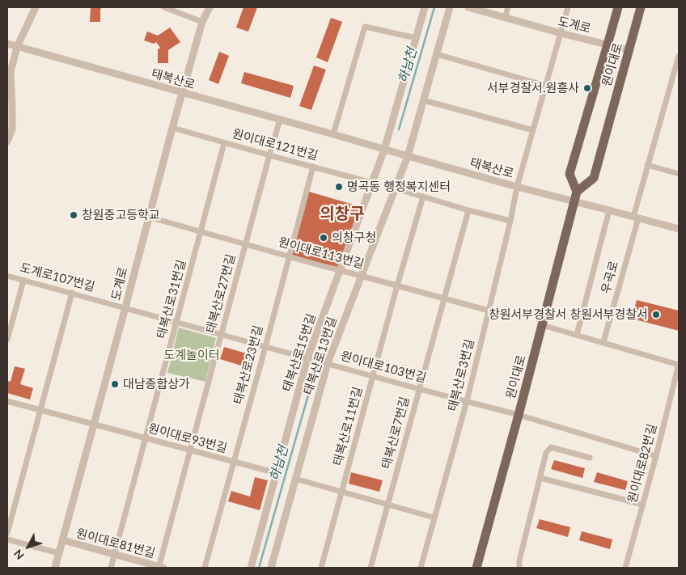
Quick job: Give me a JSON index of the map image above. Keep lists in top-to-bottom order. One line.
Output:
{"streets":{"main road":["원이대로"],"street":["도계로","태복산로","원이대로121번길","원이대로113번길","도계로107번길","우곡로","태복산로27번길","태복산로31번길","태복산로15번길","태복산로13번길","태복산로23번길","원이대로103번길","태복산로3번길","태복산로11번길","태복산로7번길","원이대로93번길","원이대로82번길","원이대로81번길"]},"crossings":[["도계로","원이대로"],["도계로","태복산로"],["도계로","원이대로121번길"],["도계로","원이대로113번길"],["도계로","도계로107번길"],["도계로","원이대로103번길"],["도계로","태복산로3번길"],["도계로","원이대로93번길"],["도계로","원이대로81번길"],["원이대로","태복산로"],["원이대로","원이대로103번길"],["태복산로","태복산로27번길"],["태복산로","태복산로15번길"],["태복산로","태복산로13번길"],["태복산로","태복산로3번길"],["원이대로121번길","태복산로27번길"],["원이대로121번길","태복산로31번길"],["원이대로121번길","태복산로15번길"],["원이대로121번길","태복산로23번길"],["원이대로113번길","태복산로27번길"],["원이대로113번길","태복산로31번길"],["원이대로113번길","태복산로15번길"],["원이대로113번길","태복산로13번길"],["원이대로113번길","태복산로23번길"],["원이대로113번길","태복산로3번길"],["원이대로113번길","태복산로11번길"],["원이대로113번길","태복산로7번길"],["도계로107번길","원이대로103번길"],["태복산로27번길","원이대로103번길"],["태복산로27번길","원이대로93번길"],["태복산로27번길","원이대로81번길"],["태복산로31번길","원이대로103번길"],["태복산로31번길","원이대로93번길"],["태복산로31번길","원이대로81번길"],["태복산로15번길","원이대로103번길"],["태복산로15번길","원이대로93번길"],["태복산로13번길","원이대로103번길"],["태복산로23번길","원이대로103번길"],["태복산로23번길","원이대로93번길"],["원이대로103번길","태복산로3번길"],["원이대로103번길","태복산로11번길"],["원이대로103번길","태복산로7번길"],["원이대로103번길","원이대로82번길"]],"districts":["의창구"],"water":["하남천"],"parks":["도계놀이터"],"places":["서부경찰서.원흥사","명곡동 행정복지센터","창원중고등학교","의창구청","창원서부경찰서 창원서부경찰서","대남종합상가"],"north":"bottom left"}
